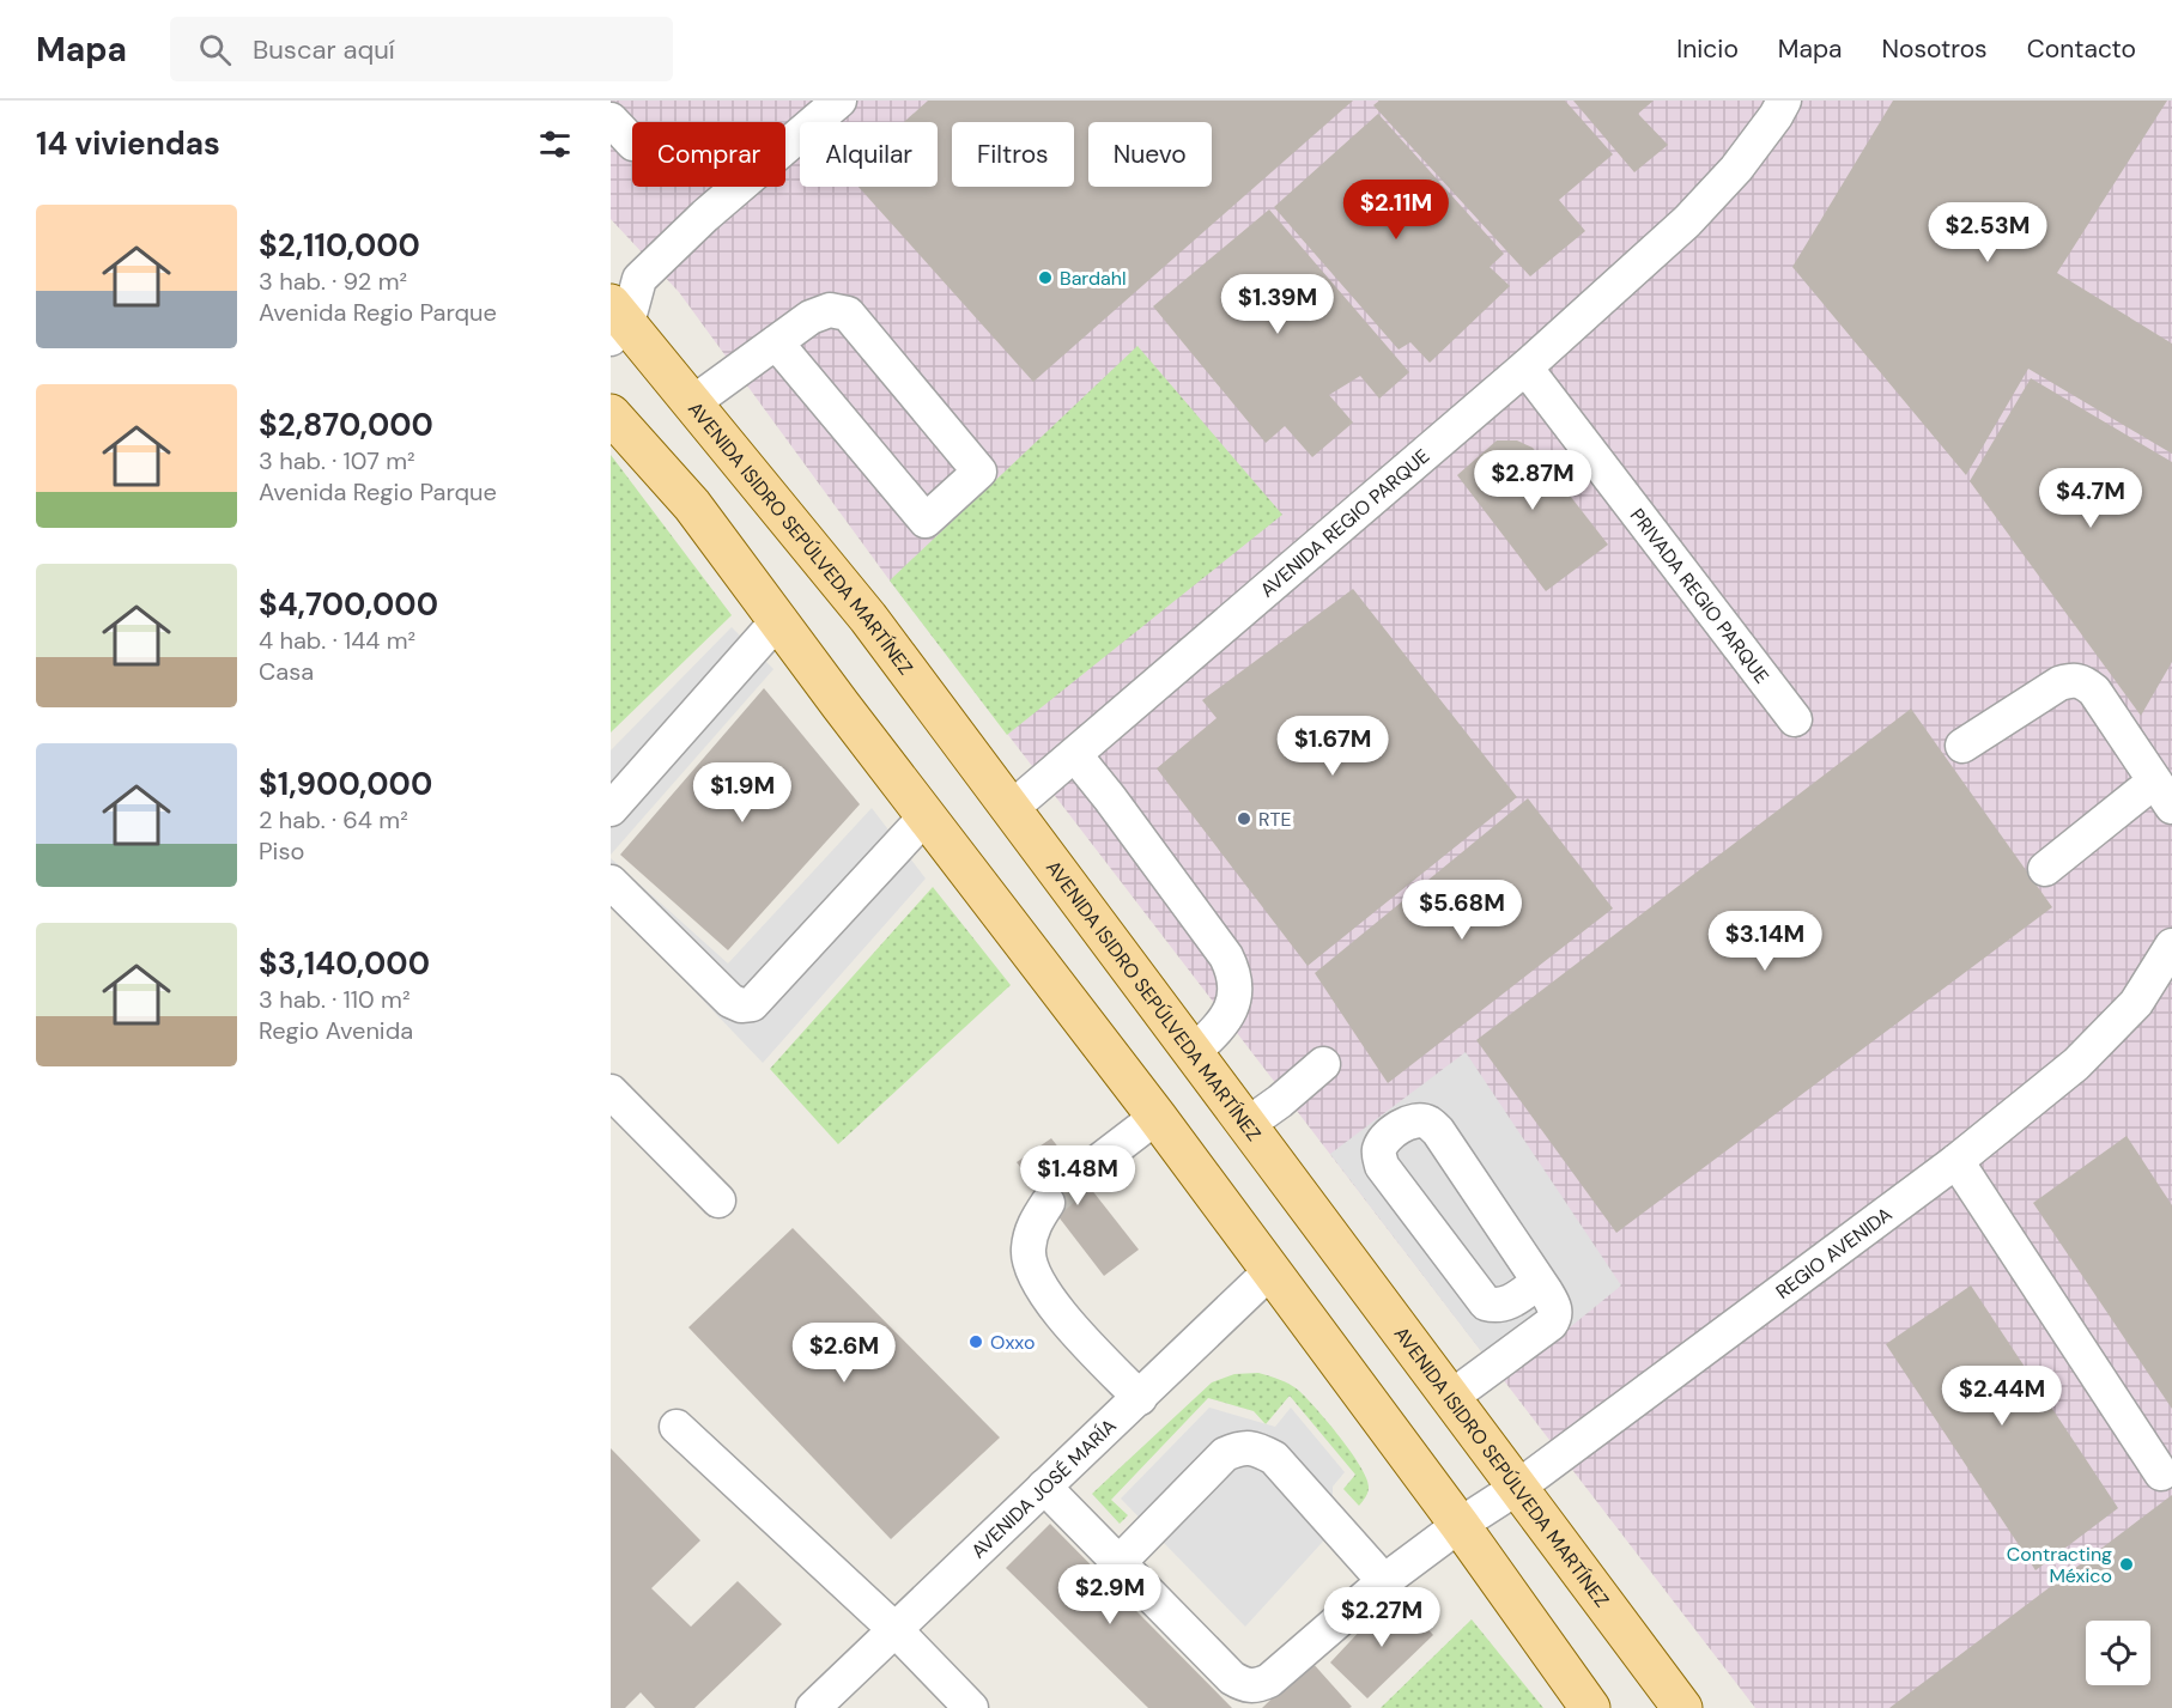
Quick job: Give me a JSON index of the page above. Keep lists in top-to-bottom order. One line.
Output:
{"streets":{"main road":["AVENIDA ISIDRO SEPÚLVEDA MARTÍNEZ"],"street":["AVENIDA REGIO PARQUE","PRIVADA REGIO PARQUE","REGIO AVENIDA","AVENIDA JOSÉ MARÍA"]},"crossings":[["AVENIDA REGIO PARQUE","AVENIDA ISIDRO SEPÚLVEDA MARTÍNEZ"],["AVENIDA REGIO PARQUE","PRIVADA REGIO PARQUE"],["AVENIDA ISIDRO SEPÚLVEDA MARTÍNEZ","REGIO AVENIDA"]],"places":["Bardahl","RTE","Oxxo","Contracting México"],"page":{"header":"Mapa","search":"Buscar aquí","nav":["Inicio","Mapa","Nosotros","Contacto"],"heading":"14 viviendas","chip":["Comprar","Alquilar","Filtros","Nuevo"],"price":["$2.11M","$2.53M","$1.39M","$2.87M","$4.7M","$1.67M","$1.9M","$5.68M","$3.14M","$1.48M","$2.6M","$2.44M","$2.9M","$2.27M"],"list":[{"name":"$2,110,000","note":"3 hab. · 92 m² · Avenida Regio Parque"},{"name":"$2,870,000","note":"3 hab. · 107 m² · Avenida Regio Parque"},{"name":"$4,700,000","note":"4 hab. · 144 m² · Casa"},{"name":"$1,900,000","note":"2 hab. · 64 m² · Piso"},{"name":"$3,140,000","note":"3 hab. · 110 m² · Regio Avenida"}]}}
